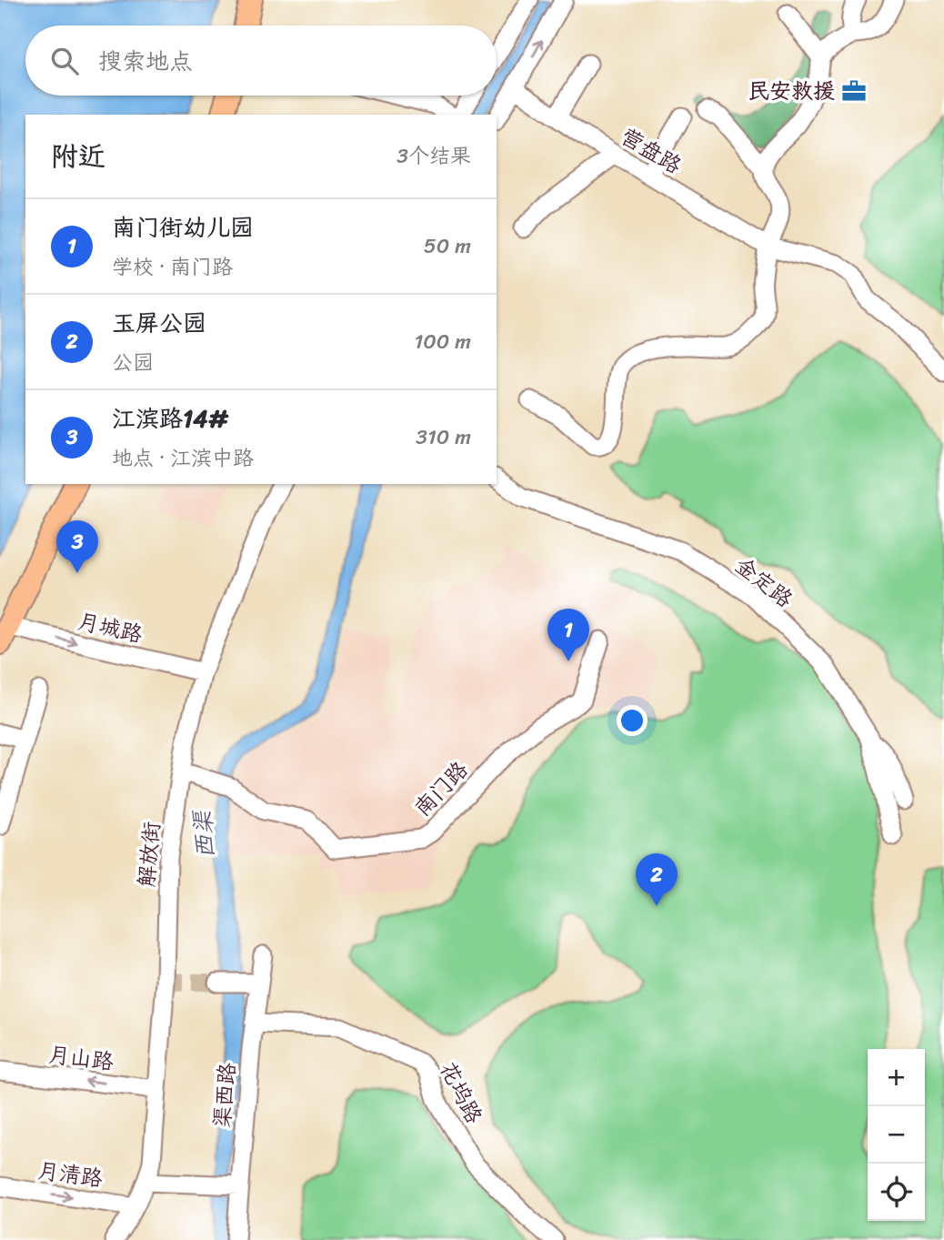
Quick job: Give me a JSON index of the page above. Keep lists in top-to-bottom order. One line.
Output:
{"streets":{"street":["营盘路","金定路","月城路","南门路","解放街","月山路","花坞路","渠西路","月清路"]},"crossings":[["月城路","解放街"],["南门路","解放街"],["解放街","月山路"],["解放街","月清路"],["花坞路","渠西路"]],"one_way":["月城路","月山路","月清路"],"water":["西渠"],"places":{"office":["民安救援"]},"page":{"search":"搜索地点","heading":["附近","3个结果"],"list":[{"mark":"1","name":"南门街幼儿园","note":"学校 · 南门路","value":"50 m"},{"mark":"2","name":"玉屏公园","note":"公园","value":"100 m"},{"mark":"3","name":"江滨路14#","note":"地点 · 江滨中路","value":"310 m"}],"pins":["3","1","2"],"map_buttons":["+","−"]}}
